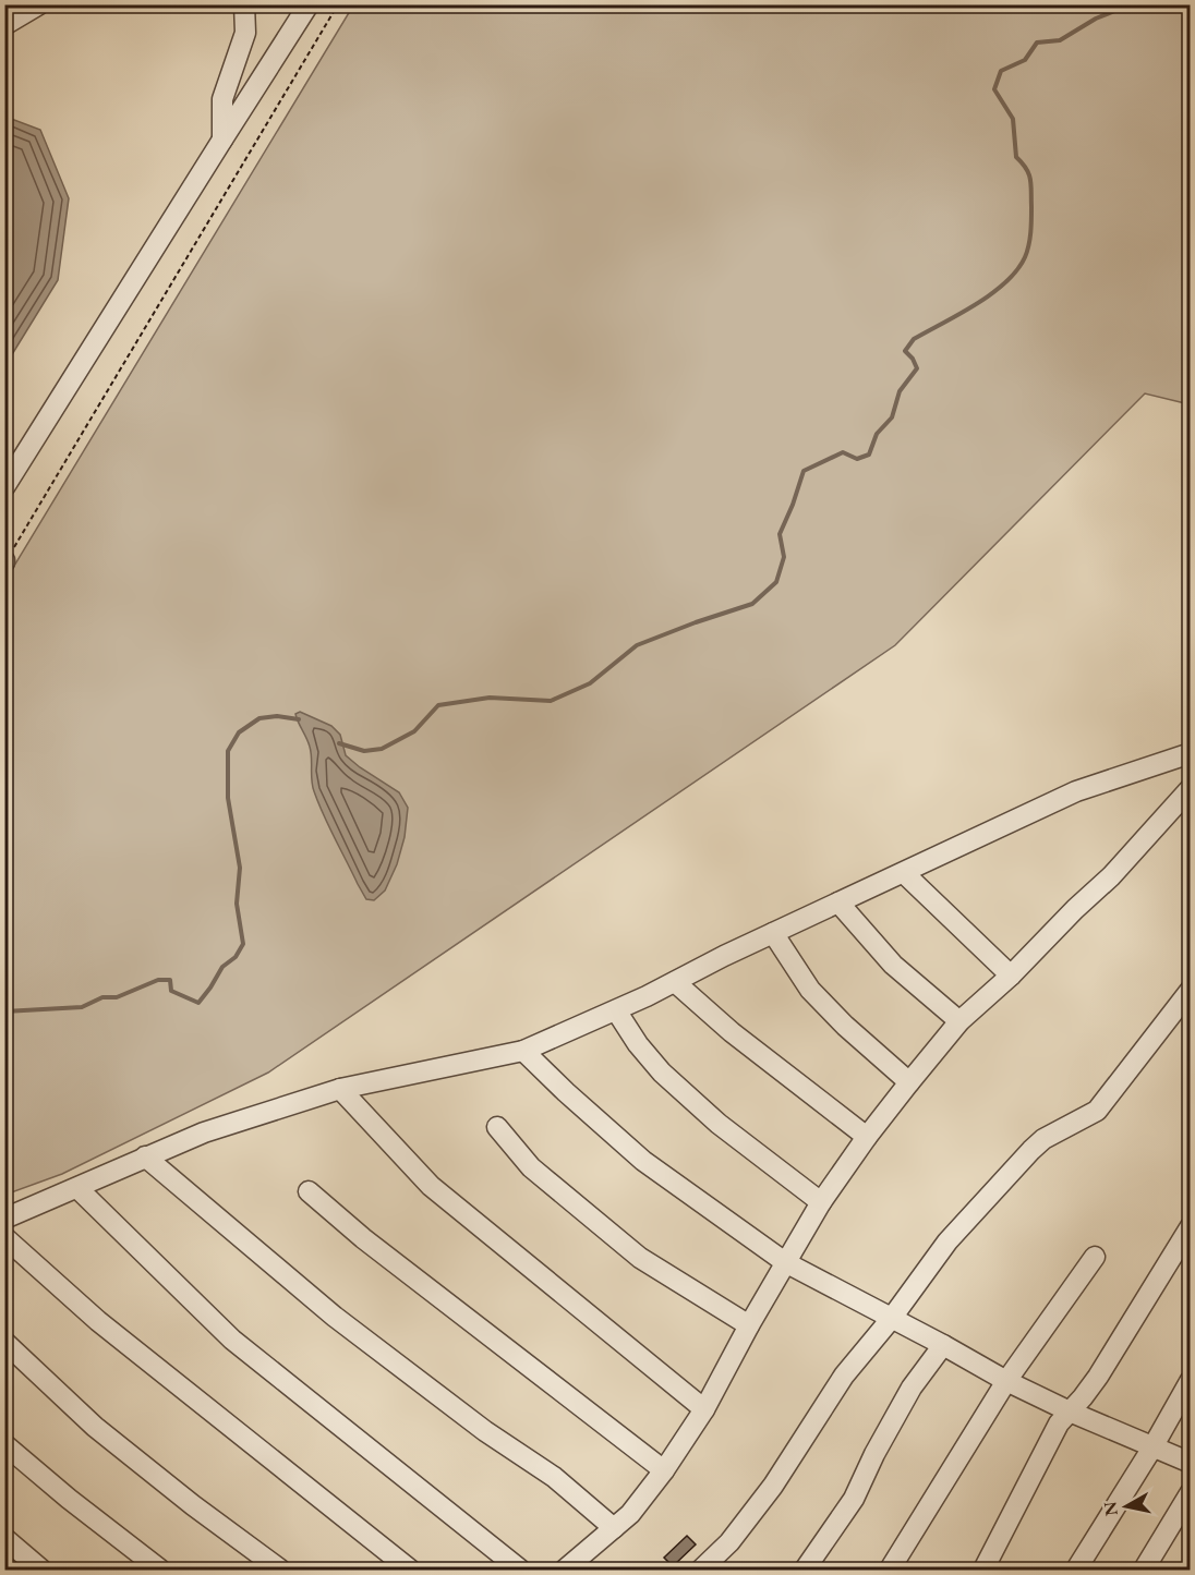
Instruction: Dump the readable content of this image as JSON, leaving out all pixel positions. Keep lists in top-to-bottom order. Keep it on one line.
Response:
{"north":"left"}
